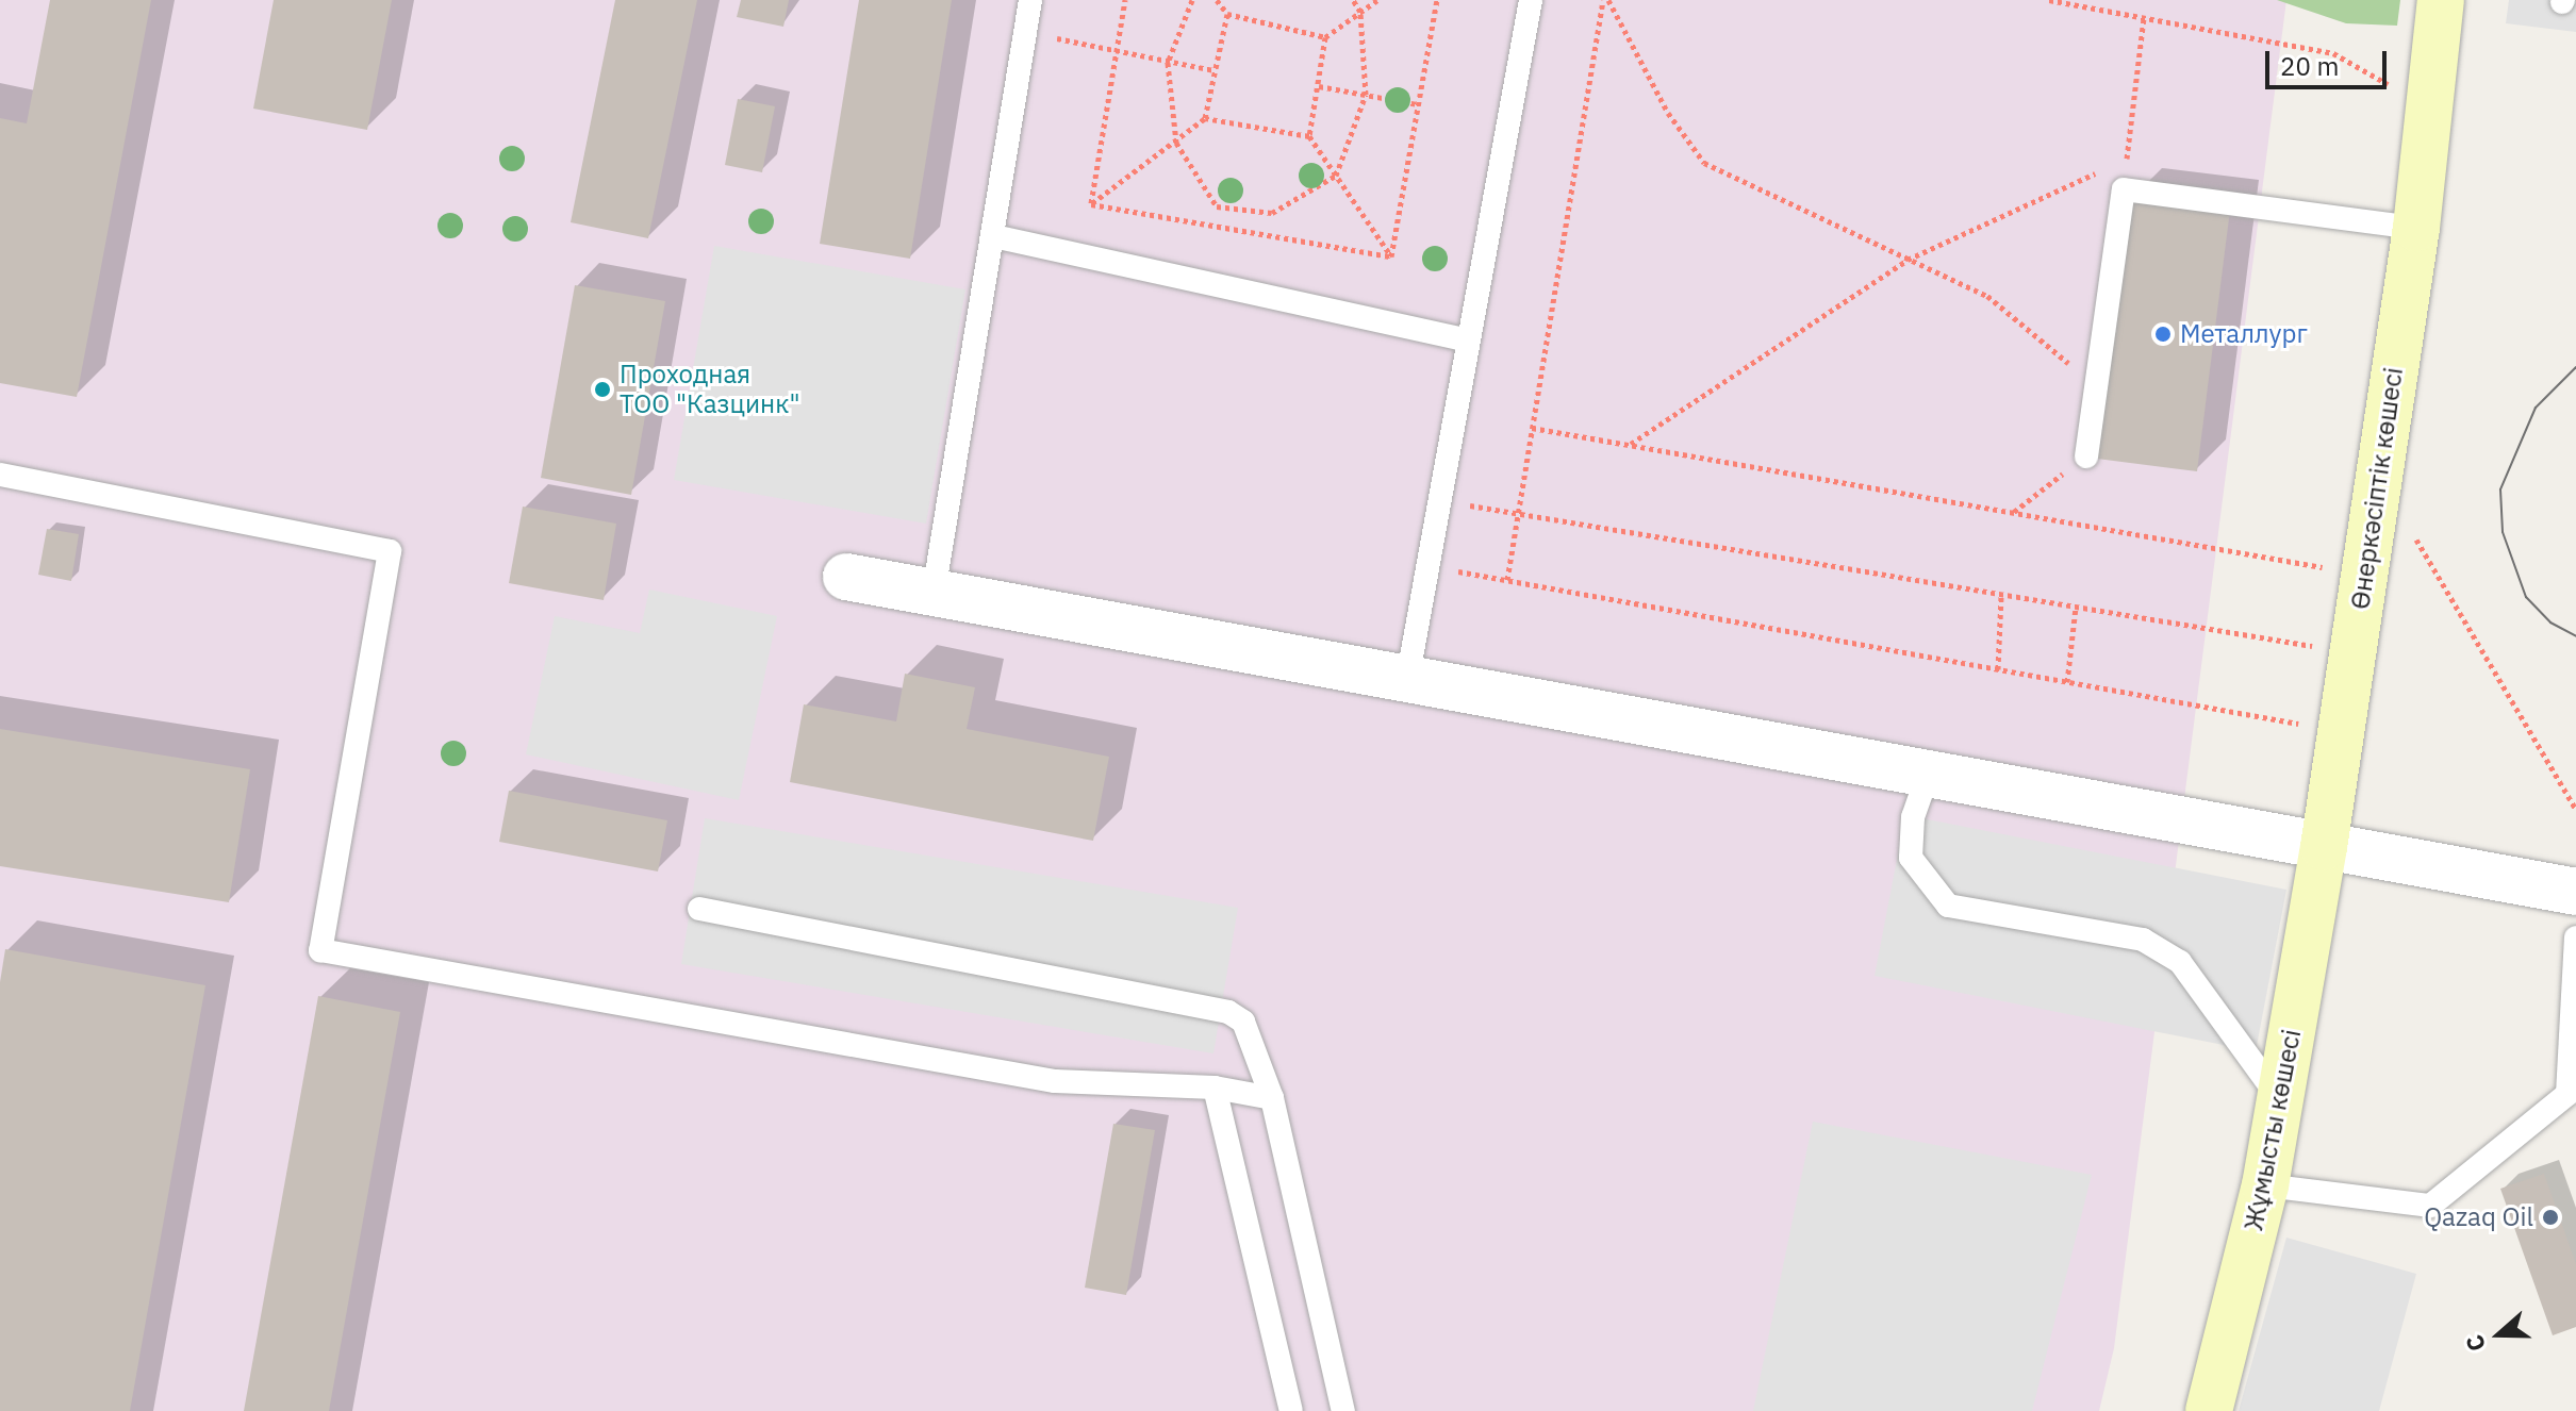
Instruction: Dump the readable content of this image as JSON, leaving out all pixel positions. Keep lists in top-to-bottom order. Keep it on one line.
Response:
{"streets":{"main road":["Өнеркәсіптік көшесі","Жұмысты көшесі"]},"crossings":[["Өнеркәсіптік көшесі","Жұмысты көшесі"]],"places":["Металлург","Проходная ТОО \"Казцинк\"","Qazaq Oil"],"scale_bar":"20 m","north":"left"}
